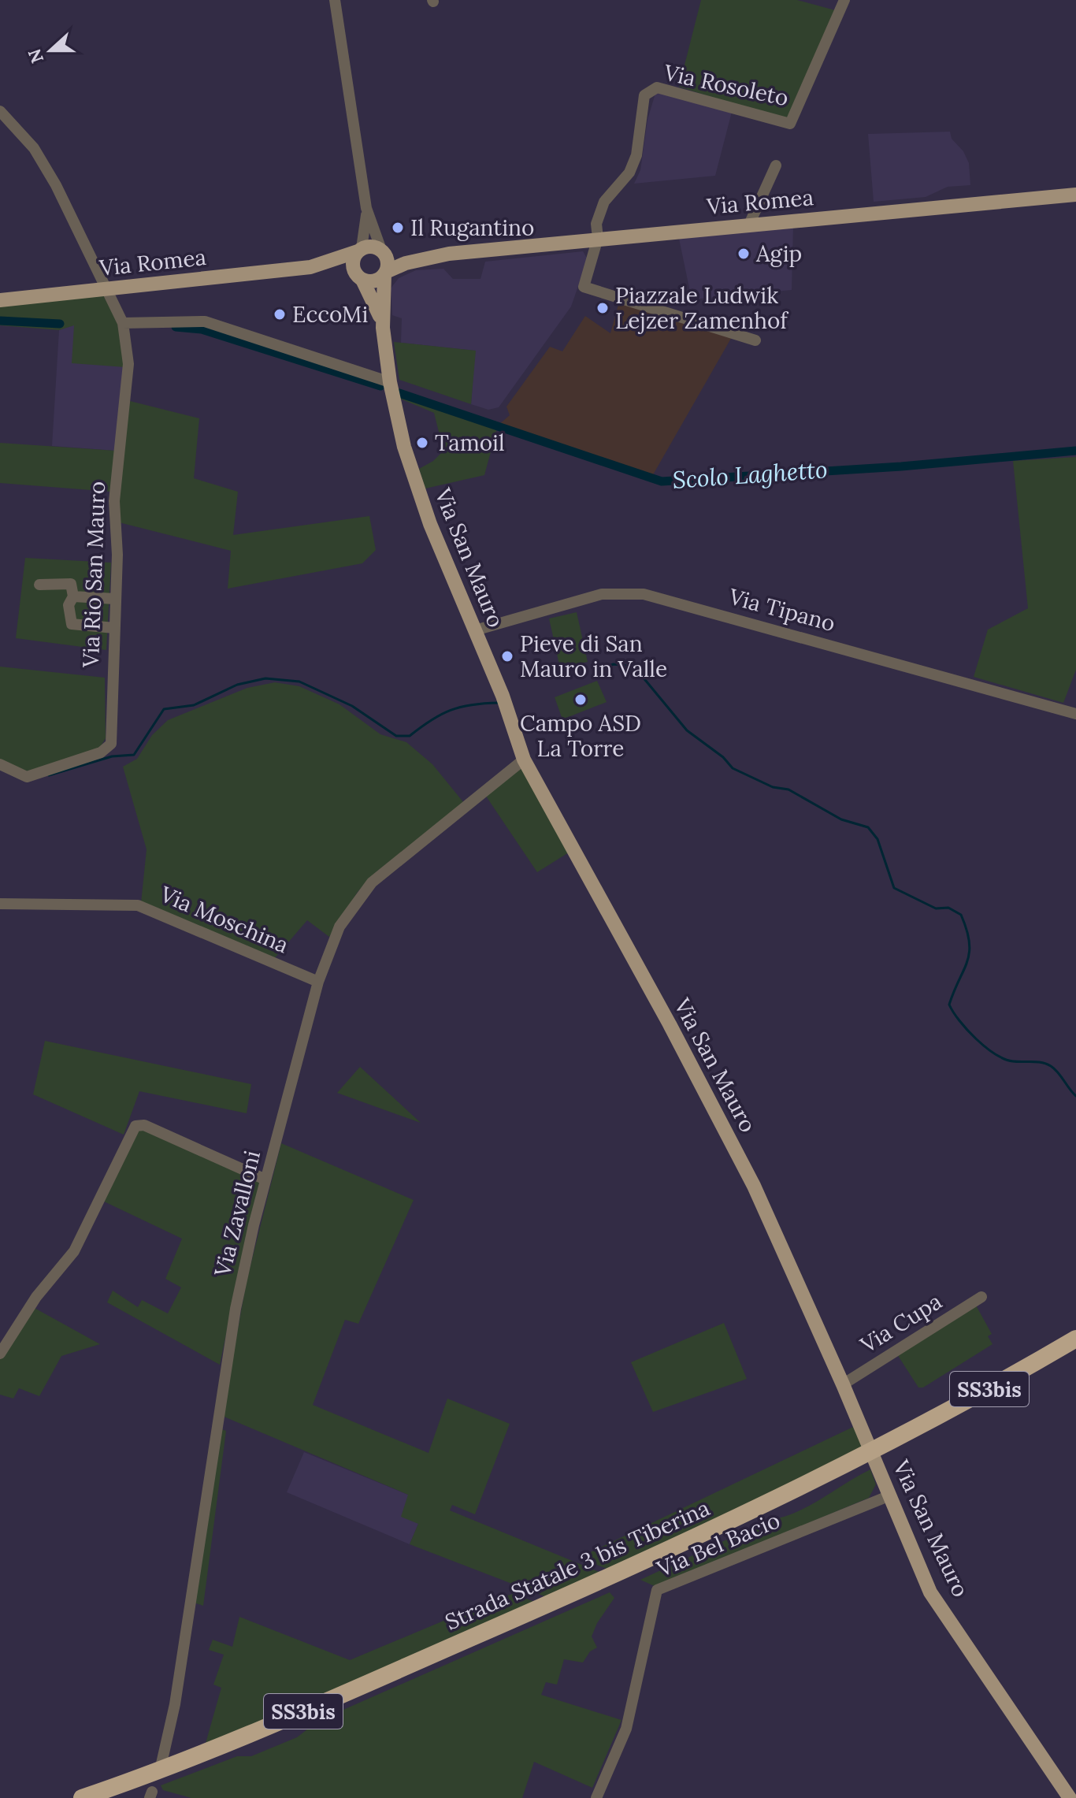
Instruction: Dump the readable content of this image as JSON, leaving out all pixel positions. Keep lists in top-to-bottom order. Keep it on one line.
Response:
{"streets":{"highway":["SS3bis","Strada Statale 3 bis Tiberina"],"main road":["Via Romea","Via San Mauro"],"street":["Via Rosoleto","Via Rio San Mauro","Via Tipano","Via Moschina","Via Zavalloni","Via Cupa","Via Bel Bacio"]},"crossings":[["Via Rosoleto","Via Romea"],["Via Romea","Via San Mauro"],["Via Romea","Via Rio San Mauro"],["Via San Mauro","Via Tipano"],["Via San Mauro","Via Zavalloni"],["Via San Mauro","Via Cupa"],["Via San Mauro","Via Bel Bacio"],["Via Moschina","Via Zavalloni"]],"water":["Scolo Laghetto"],"places":["Il Rugantino","Agip","Piazzale Ludwik Lejzer Zamenhof","EccoMi","Tamoil","Pieve di San Mauro in Valle","Campo ASD La Torre"],"north":"left"}
